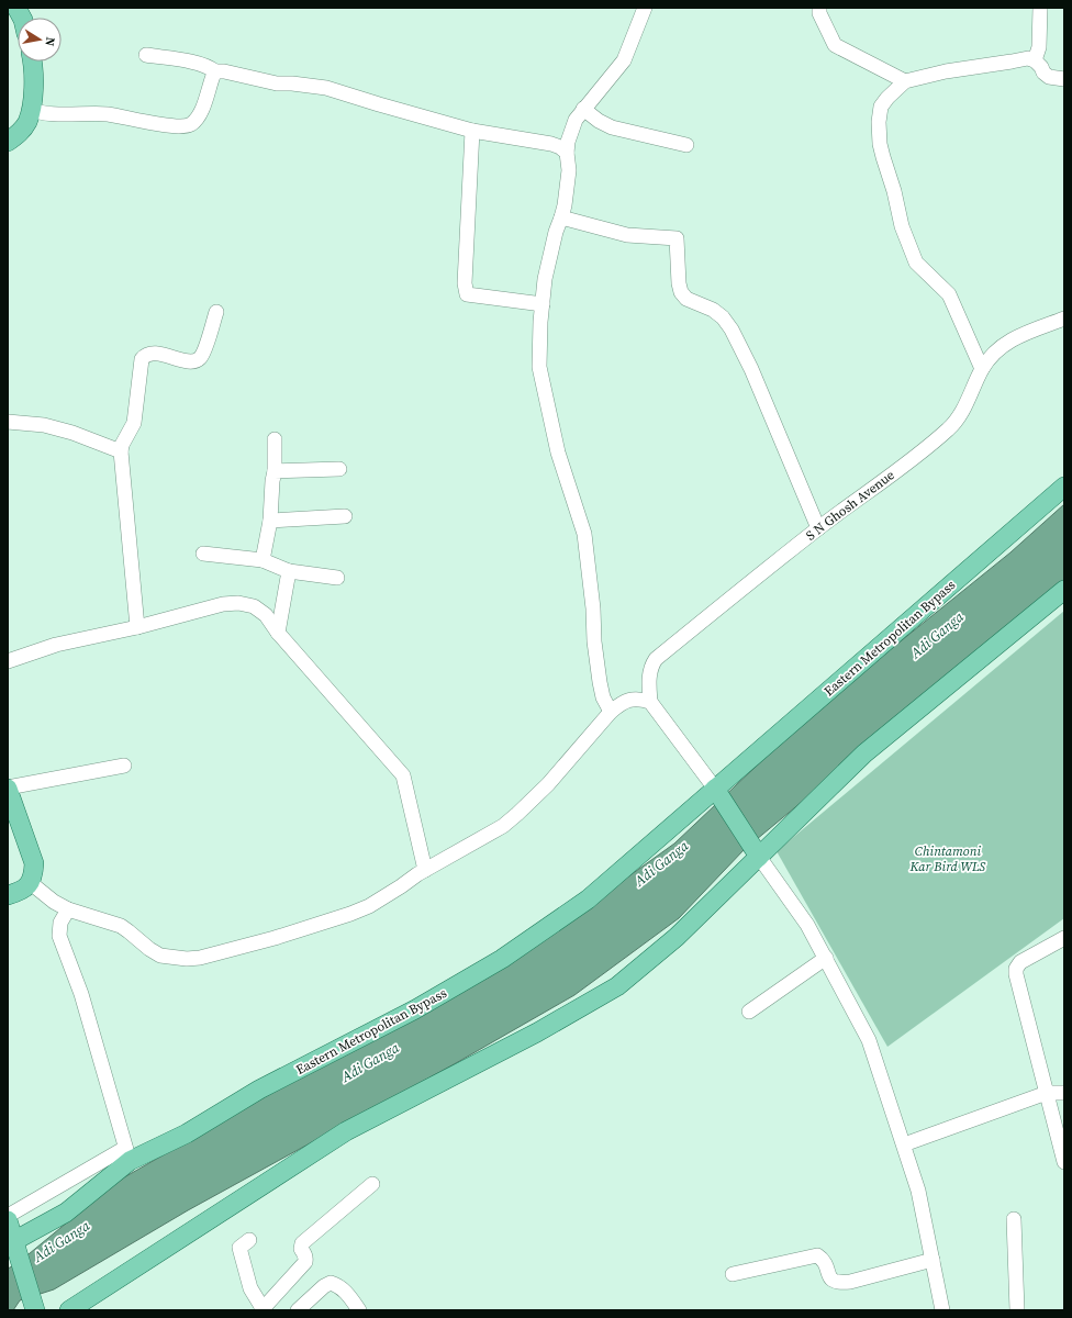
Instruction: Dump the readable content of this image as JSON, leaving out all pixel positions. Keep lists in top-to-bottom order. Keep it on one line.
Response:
{"streets":{"main road":["Eastern Metropolitan Bypass"],"street":["S N Ghosh Avenue"]},"water":["Adi Ganga"],"parks":["Chintamoni Kar Bird WLS"],"north":"right"}
